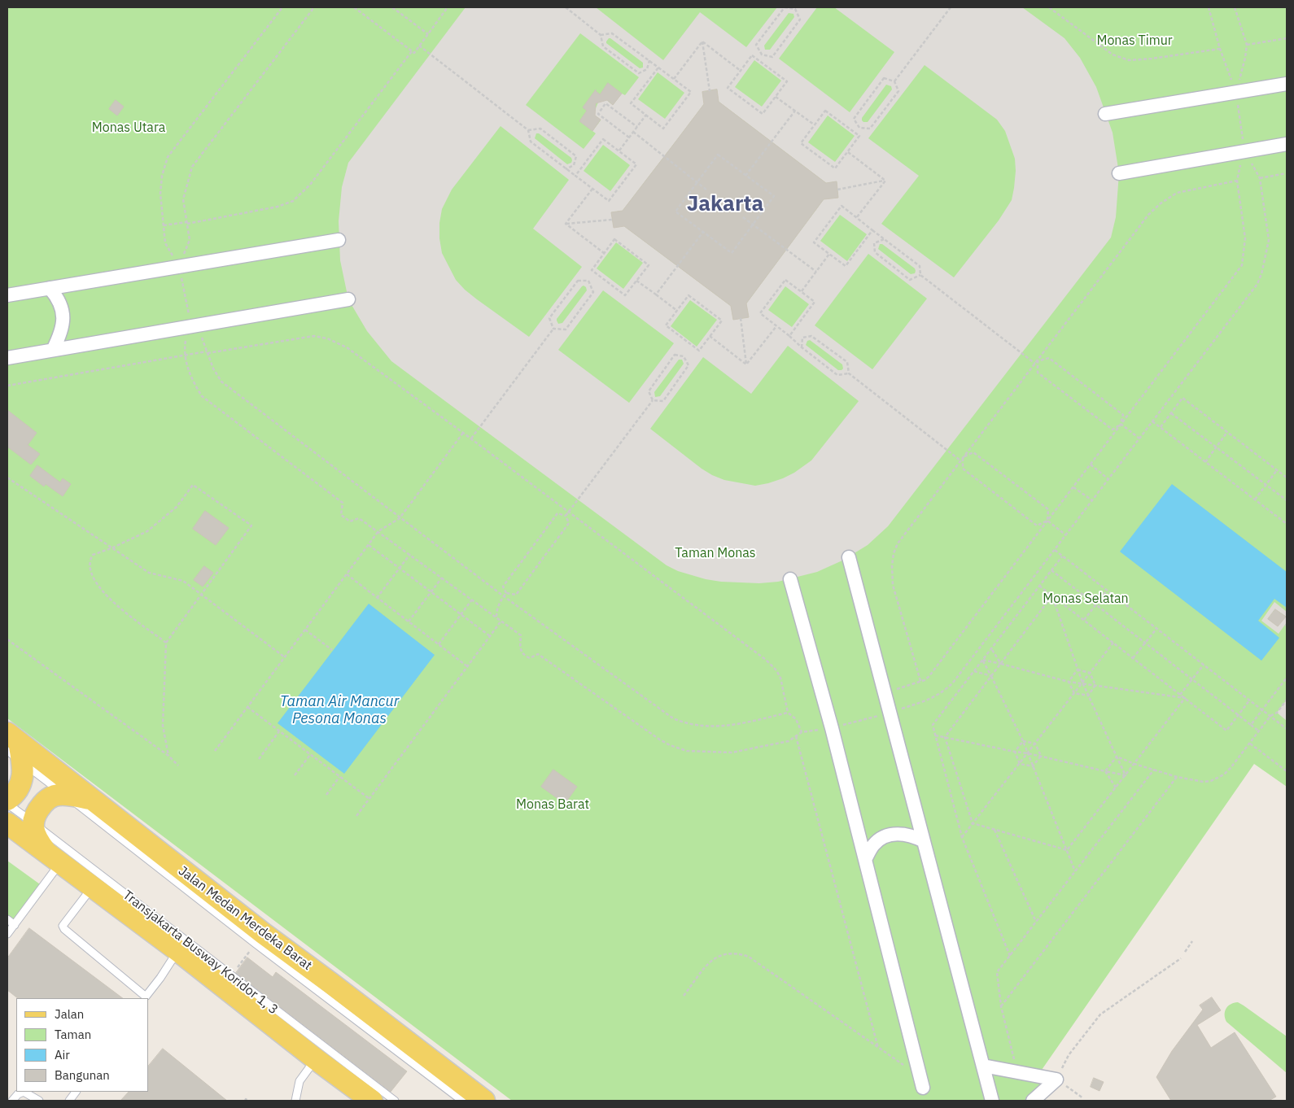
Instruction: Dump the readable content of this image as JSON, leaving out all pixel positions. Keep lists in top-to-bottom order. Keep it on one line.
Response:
{"streets":{"main road":["Jalan Medan Merdeka Barat"],"lane":["Transjakarta Busway Koridor 1, 3"]},"districts":["Jakarta"],"water":["Taman Air Mancur Pesona Monas"],"parks":["Monas Timur","Monas Utara","Taman Monas","Monas Selatan","Monas Barat"],"legend":["Jalan","Taman","Air","Bangunan"]}
